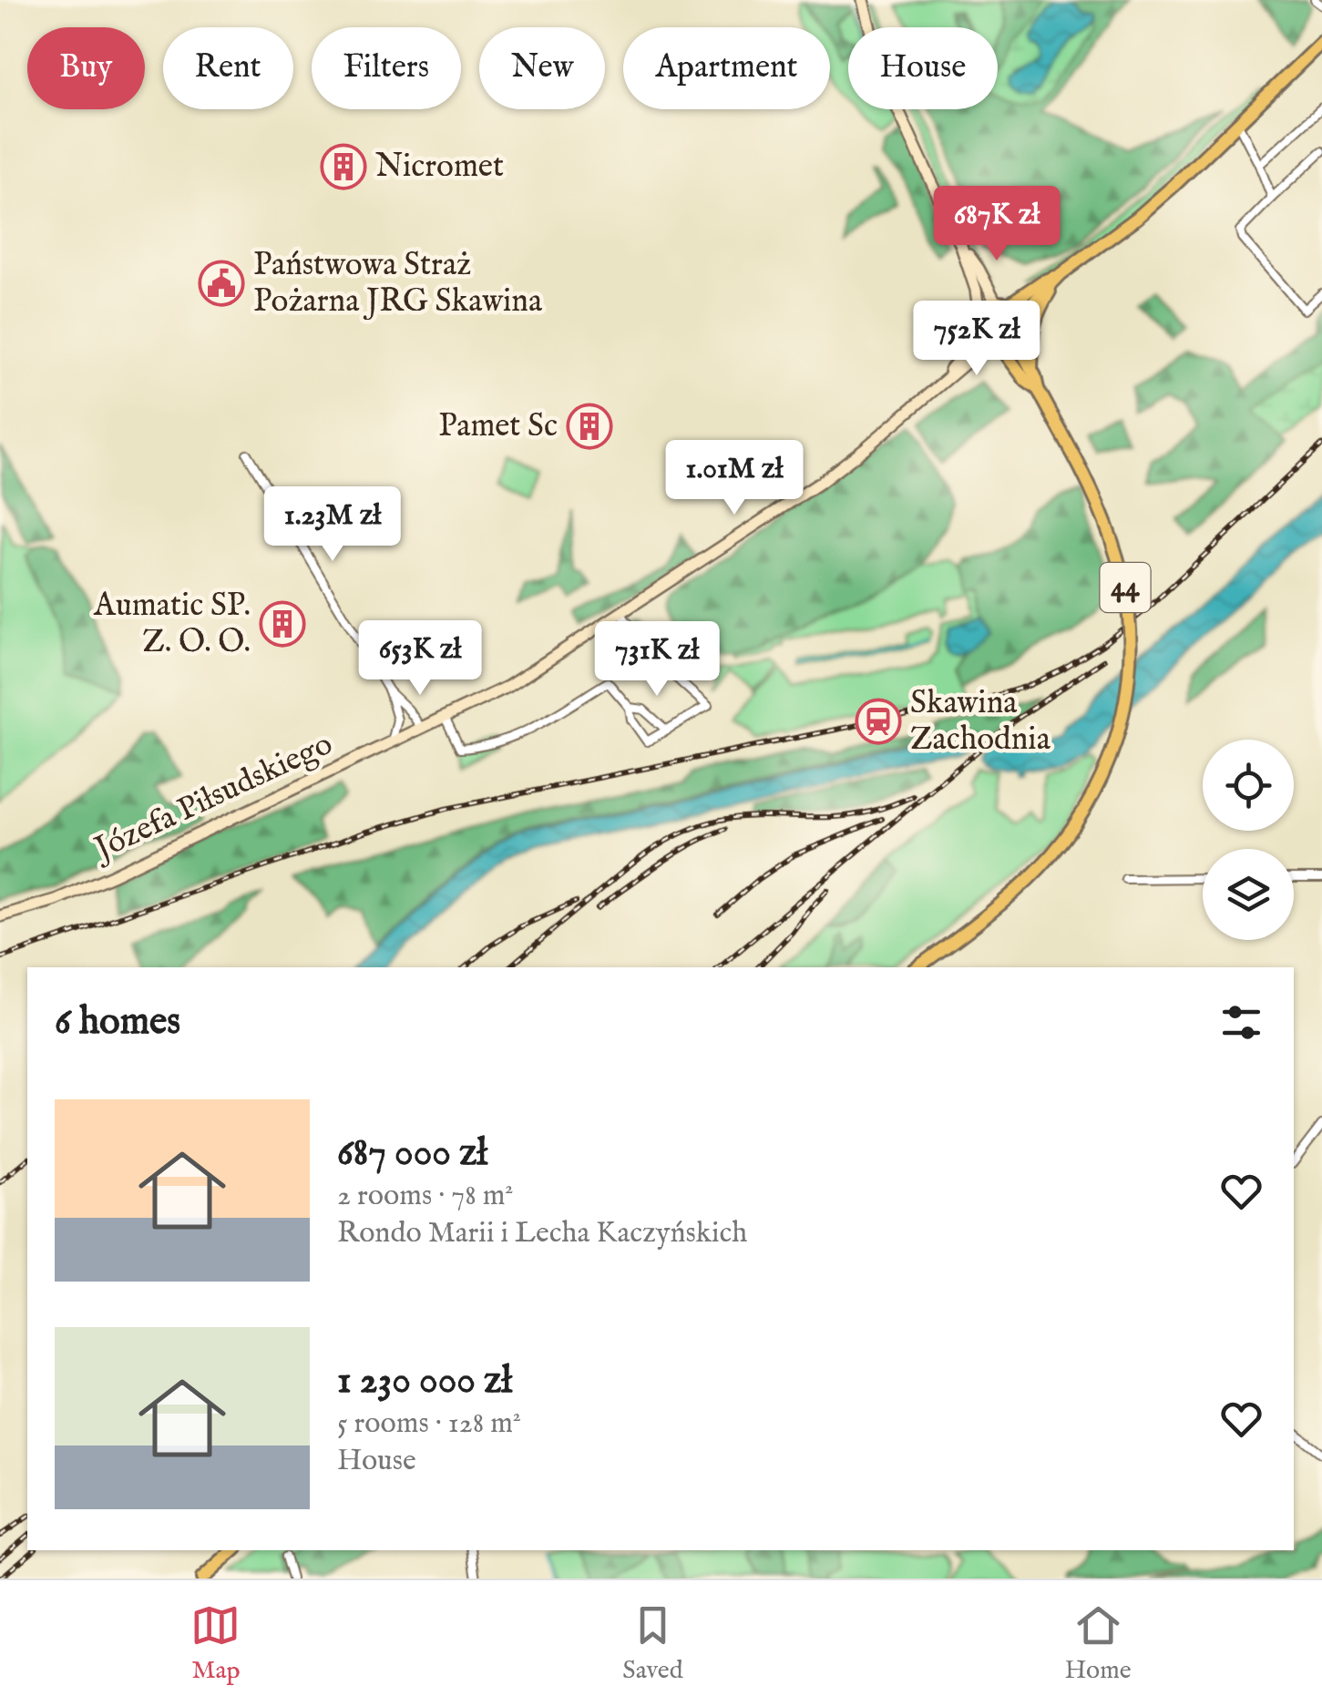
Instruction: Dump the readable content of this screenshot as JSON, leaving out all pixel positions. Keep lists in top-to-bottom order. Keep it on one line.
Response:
{"streets":{"main road":["44","Józefa Piłsudskiego"]},"crossings":[["44","Józefa Piłsudskiego"]],"places":{"building":["Nicromet","Pamet Sc","Aumatic SP. Z. O. O."],"public building":["Państwowa Straż Pożarna JRG Skawina"],"station":["Skawina Zachodnia"]},"page":{"chip":["Buy","Rent","Filters","New","Apartment","House"],"price":["687K zł","752K zł","1.01M zł","1.23M zł","653K zł","731K zł"],"heading":"6 homes","list":[{"name":"687 000 zł","note":"2 rooms · 78 m² · Rondo Marii i Lecha Kaczyńskich"},{"name":"1 230 000 zł","note":"5 rooms · 128 m² · House"}],"tabs":["Map","Saved","Home"]}}
